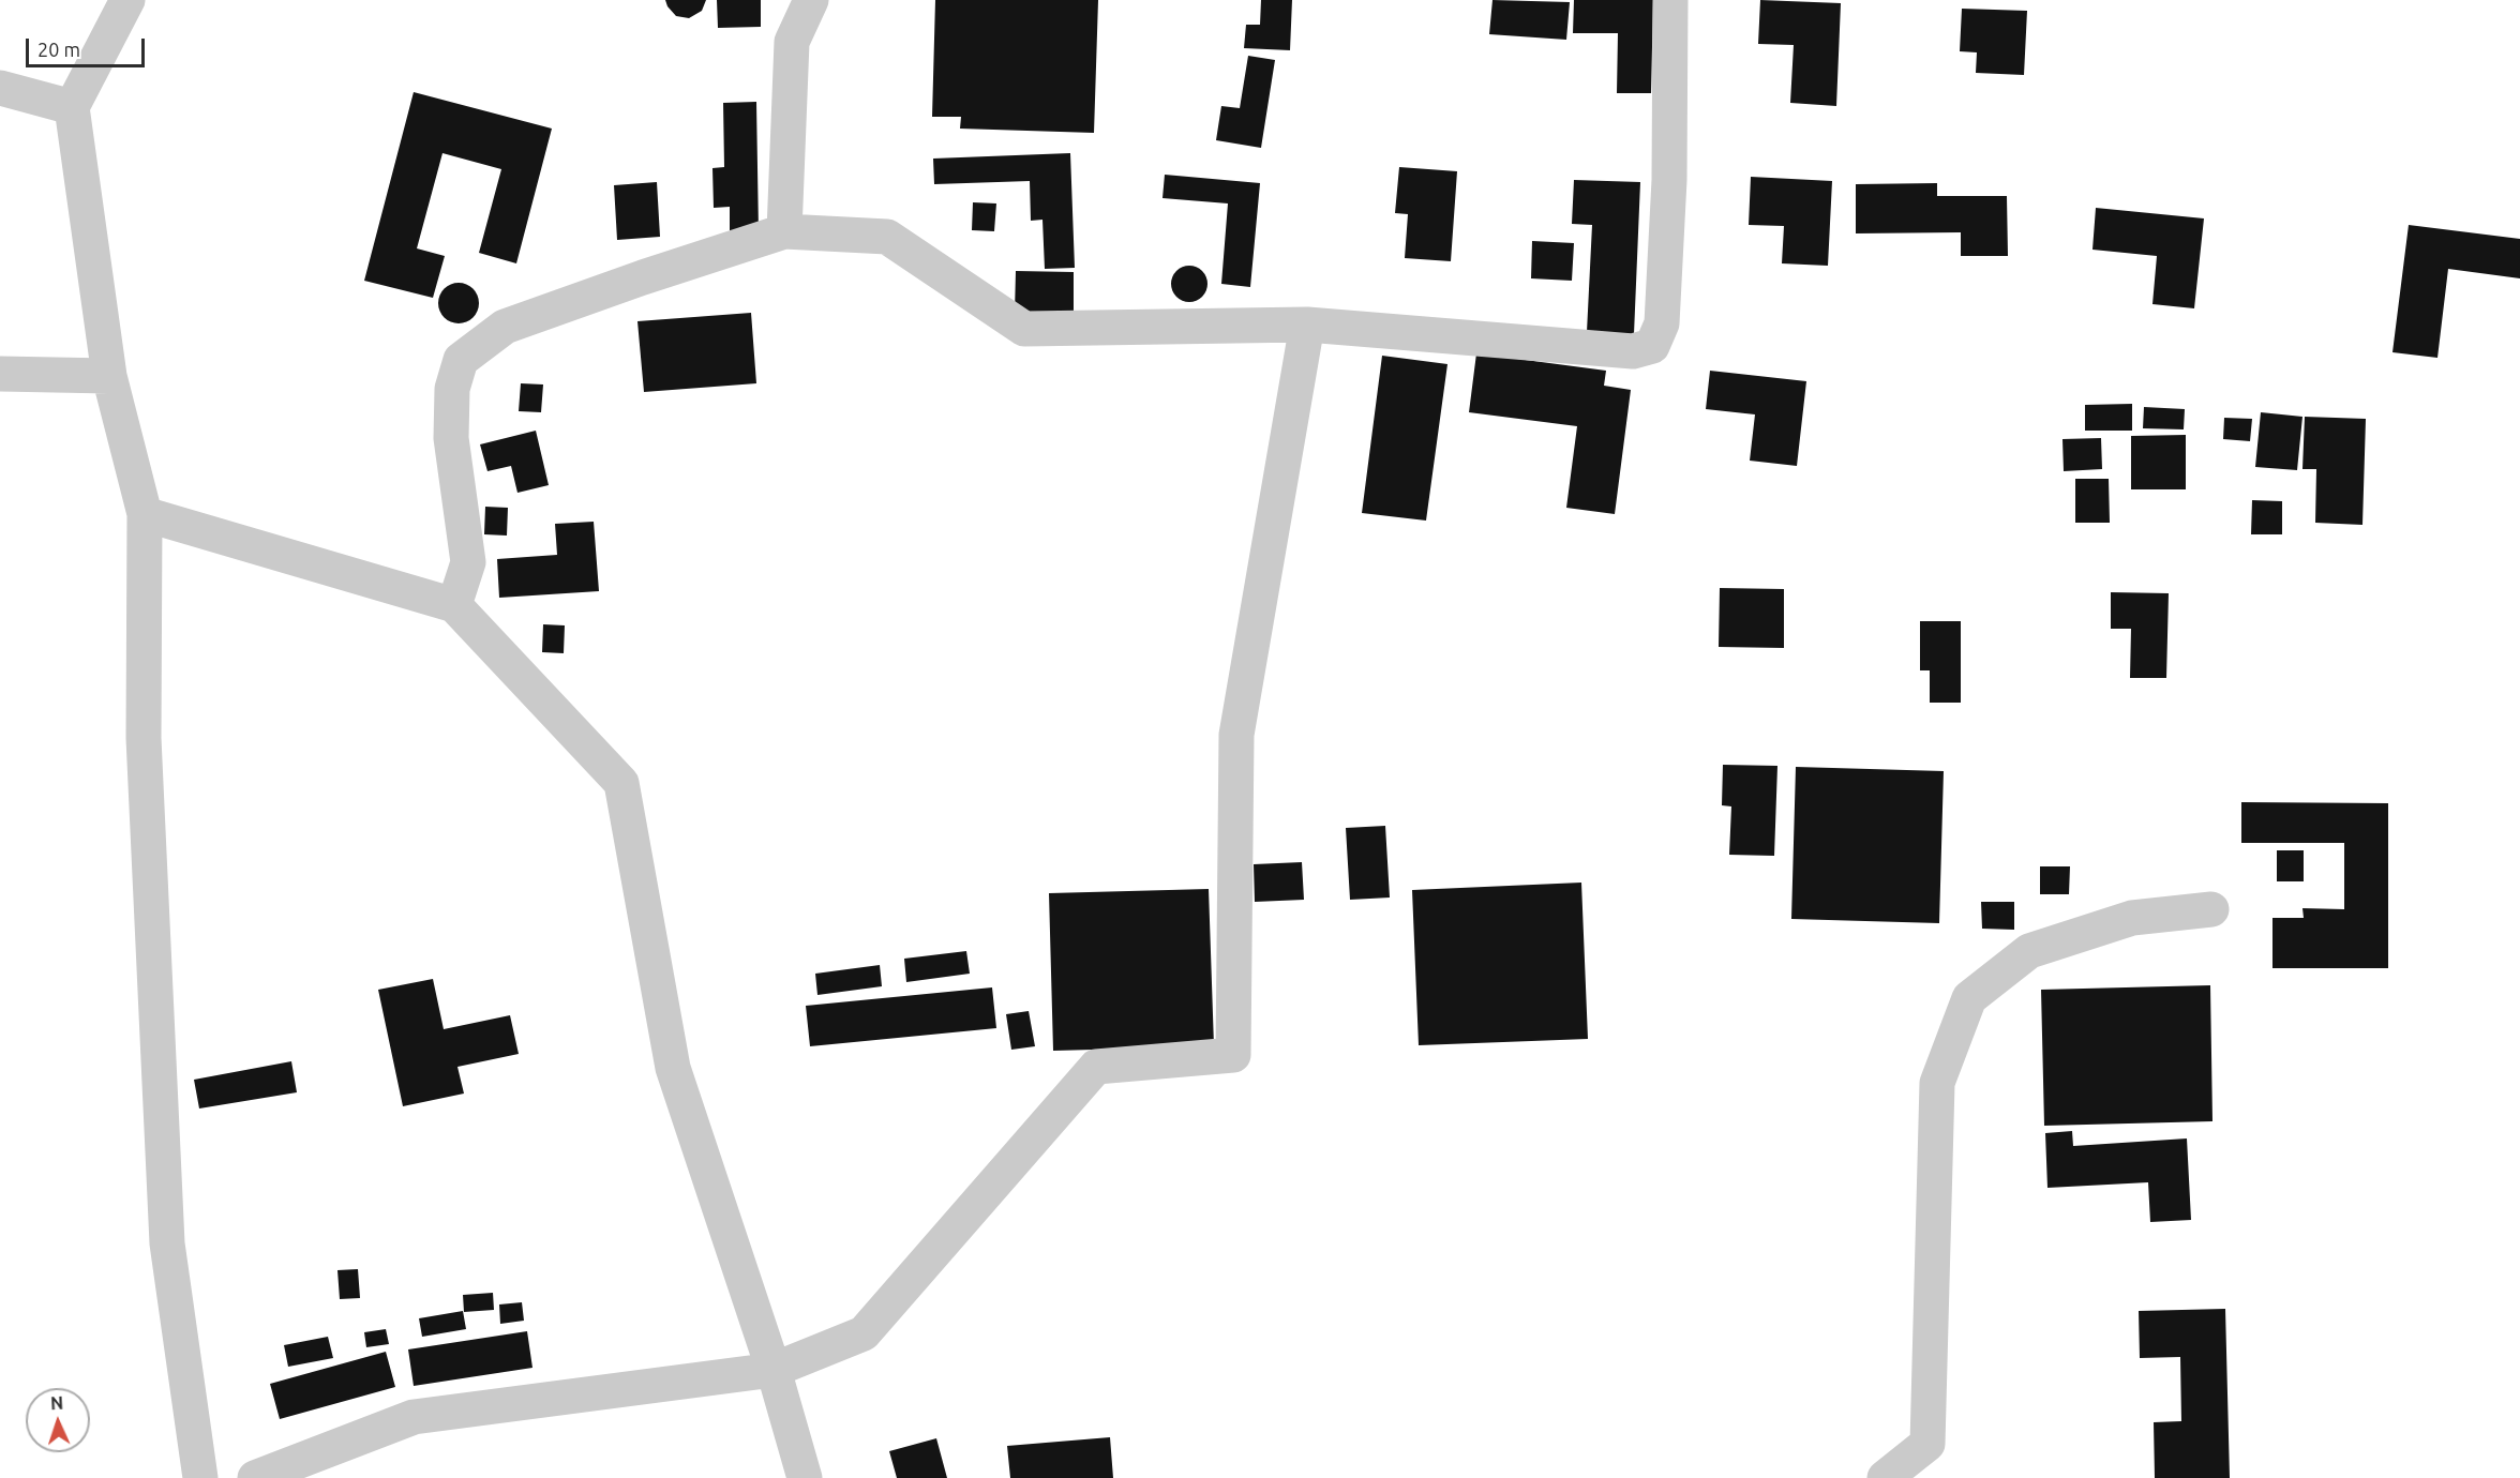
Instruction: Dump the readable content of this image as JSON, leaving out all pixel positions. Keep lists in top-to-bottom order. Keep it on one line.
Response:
{"scale_bar":"20 m","north":"top"}
